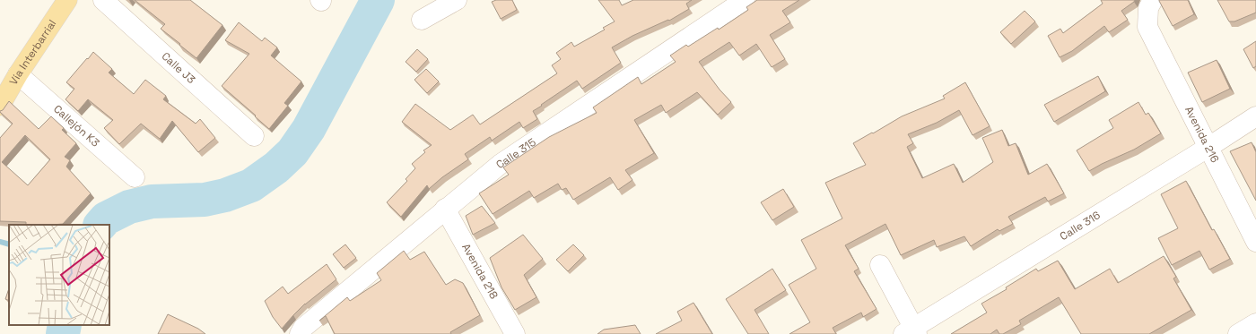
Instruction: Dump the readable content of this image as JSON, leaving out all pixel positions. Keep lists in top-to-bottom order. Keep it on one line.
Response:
{"streets":{"main road":["Vía Interbarrial"],"street":["Calle J3","Callejón K3","Avenida 216","Calle 315","Calle 316","Avenida 218"]},"crossings":[["Vía Interbarrial","Callejón K3"],["Avenida 216","Calle 316"],["Calle 315","Avenida 218"]]}
